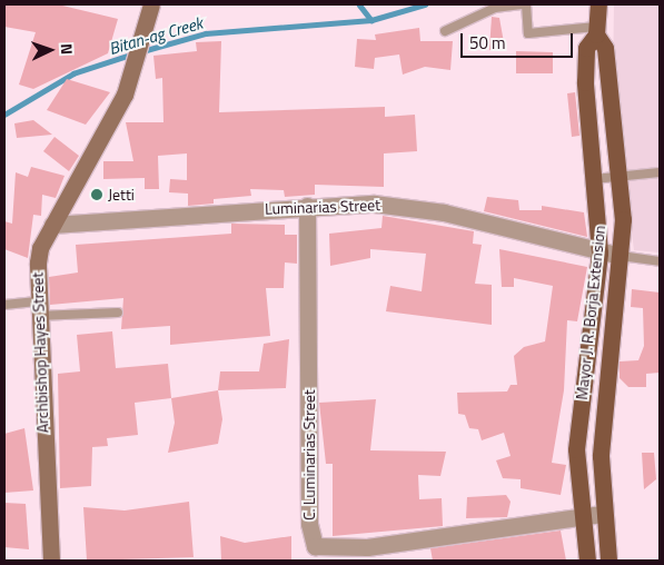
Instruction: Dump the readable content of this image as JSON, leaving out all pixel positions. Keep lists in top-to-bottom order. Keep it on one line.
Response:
{"streets":{"main road":["Mayor J. R. Borja Extension"],"street":["Luminarias Street","Archbishop Hayes Street","C. Luminarias Street"]},"crossings":[["Luminarias Street","Mayor J. R. Borja Extension"],["Luminarias Street","Archbishop Hayes Street"],["Luminarias Street","C. Luminarias Street"],["Mayor J. R. Borja Extension","C. Luminarias Street"]],"water":["Bitan-ag Creek"],"places":["Jetti"],"scale_bar":"50 m","north":"right"}
